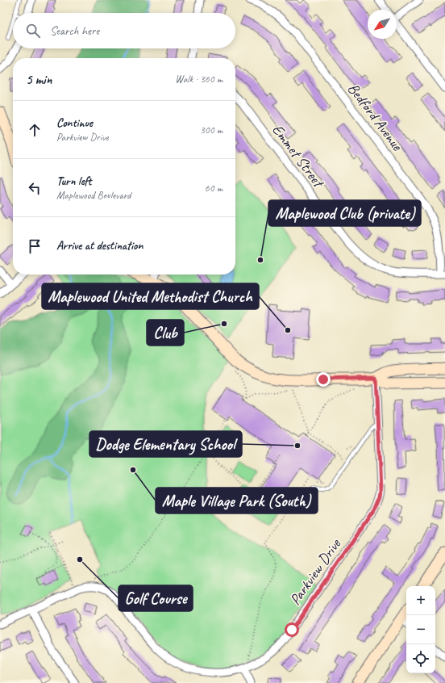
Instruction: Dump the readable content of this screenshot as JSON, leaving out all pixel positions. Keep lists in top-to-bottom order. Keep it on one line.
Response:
{"streets":{"street":["Bedford Avenue","Emmet Street","Parkview Drive"]},"crossings":[["Bedford Avenue","Emmet Street"]],"places":["Maplewood Club (private)","Club","Maplewood United Methodist Church","Dodge Elementary School","Maple Village Park (South)","Golf Course"],"north":"bottom left","page":{"search":"Search here","heading":["5 min","Walk · 360 m"],"list":[["Continue","Parkview Drive","300 m"],["Turn left","Maplewood Boulevard","60 m"],"Arrive at destination"],"map_buttons":["+","−"]}}
